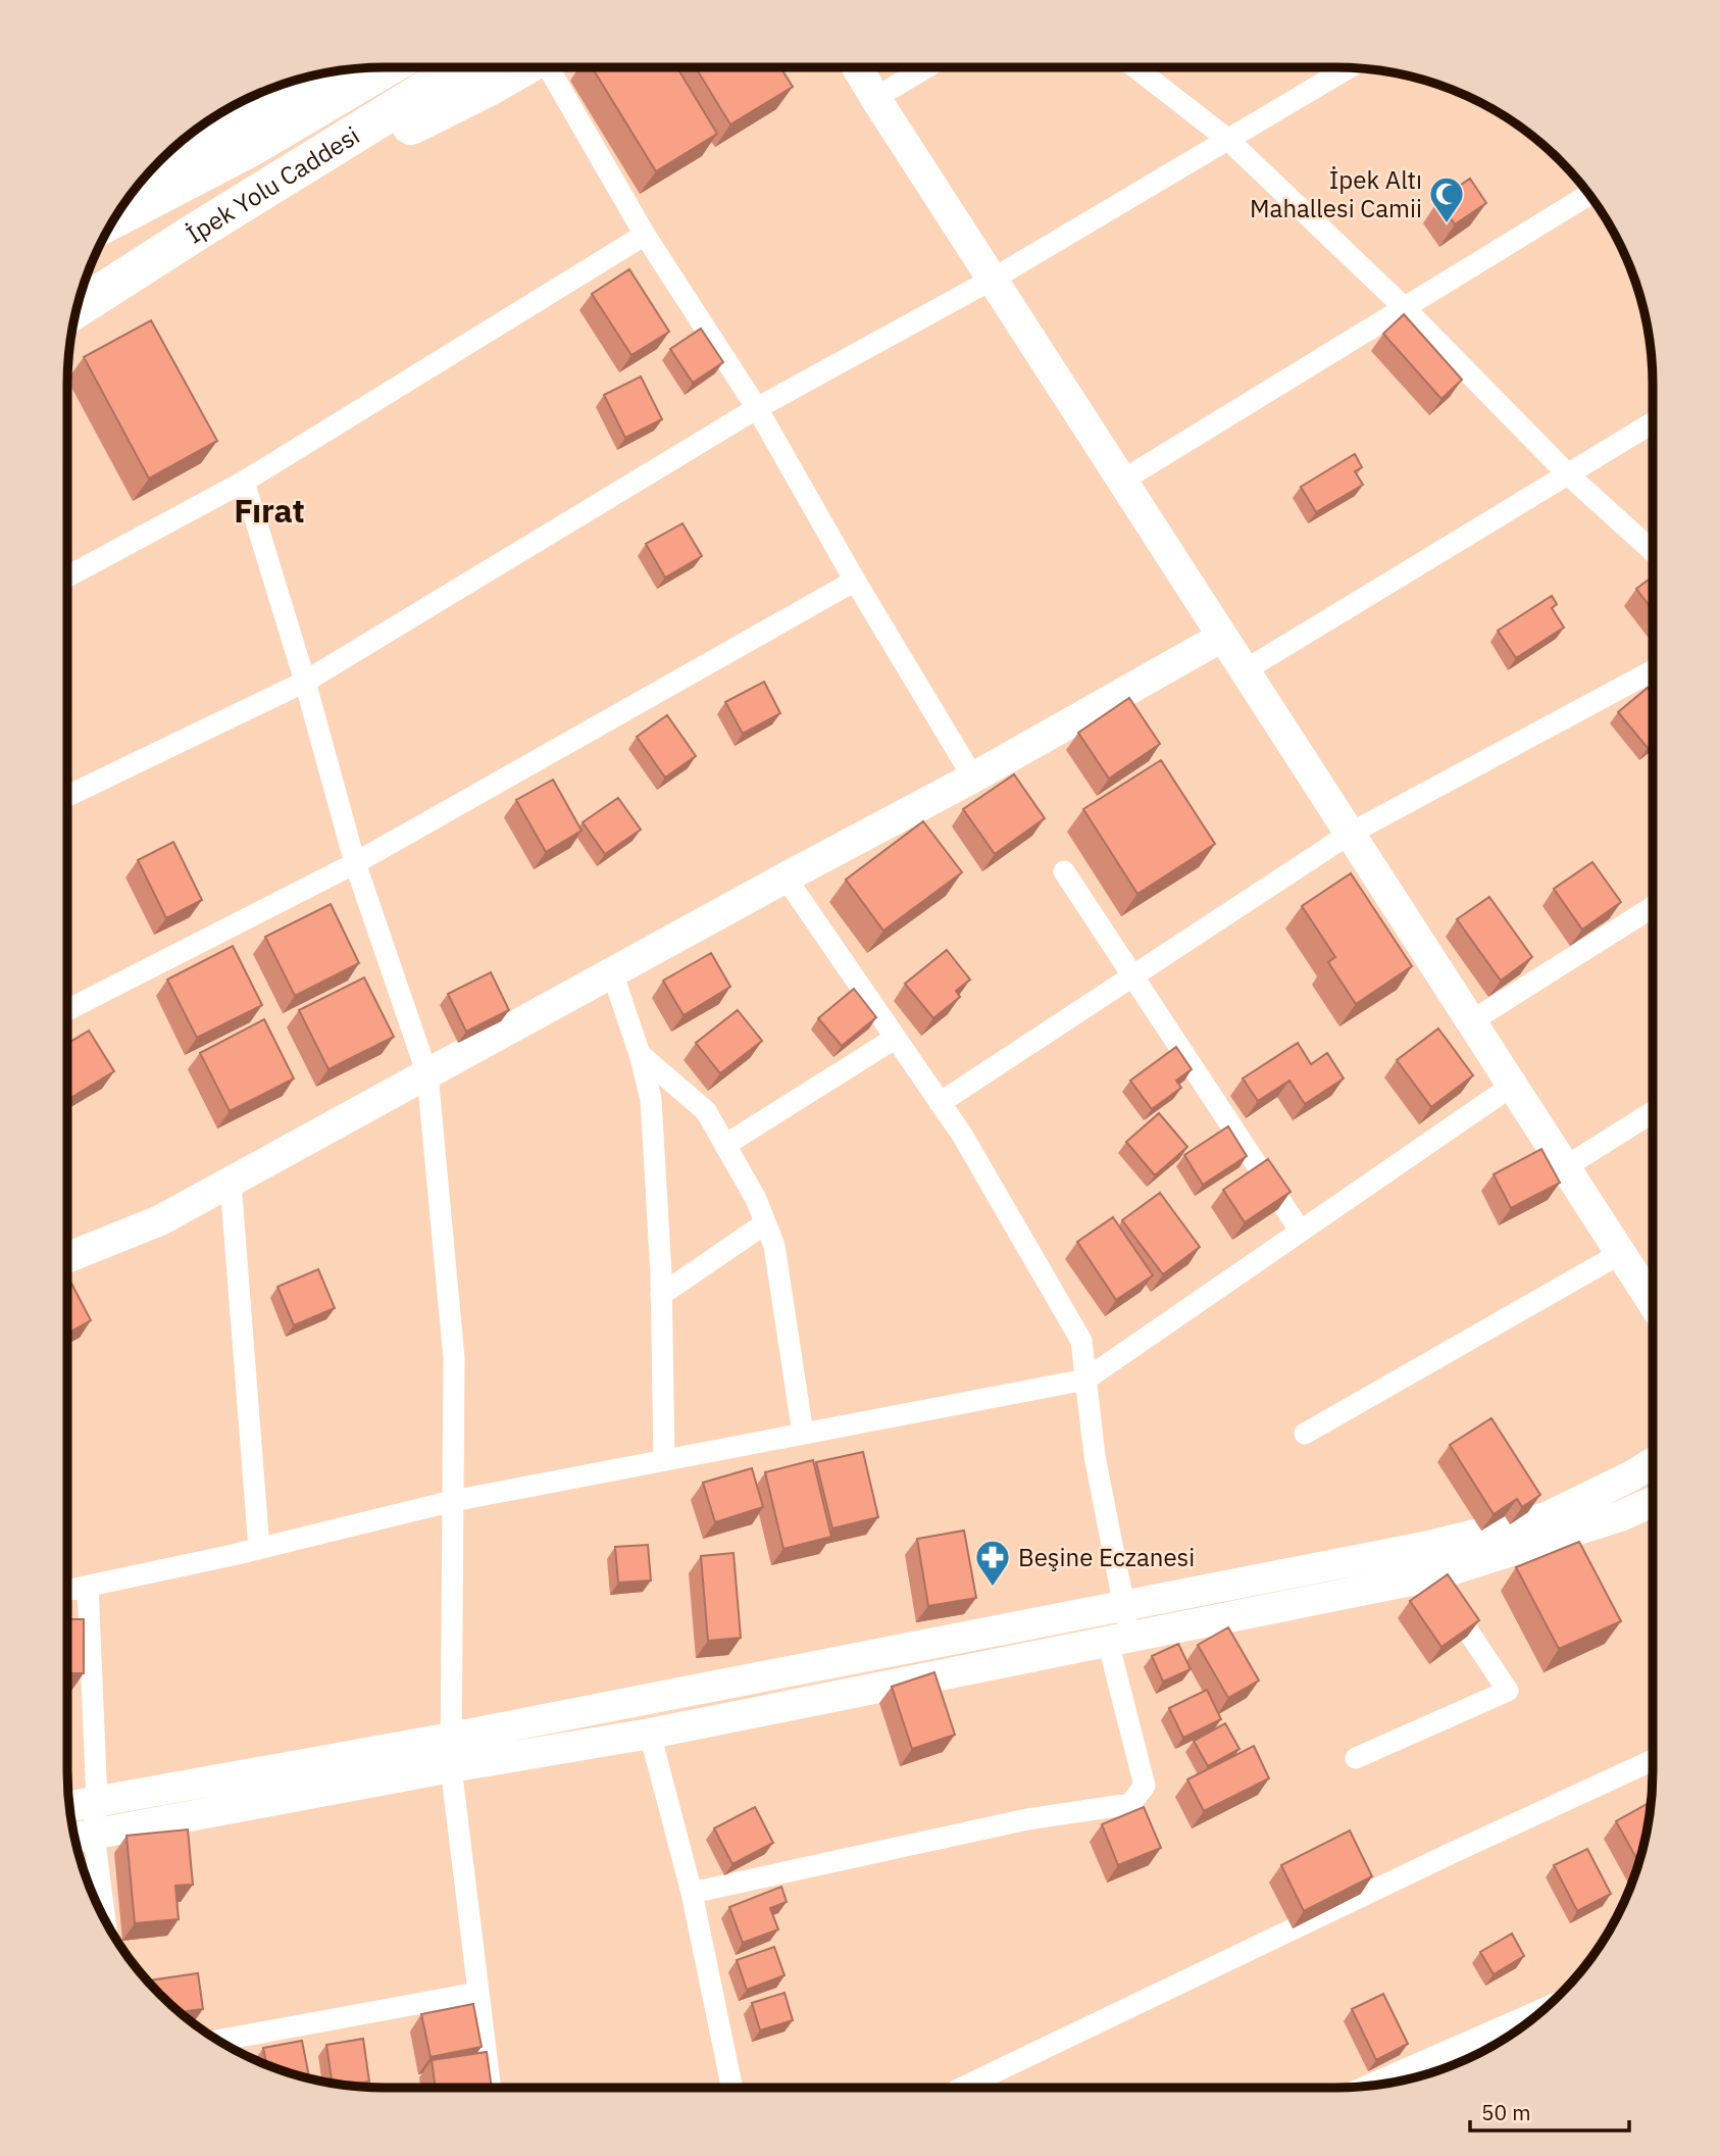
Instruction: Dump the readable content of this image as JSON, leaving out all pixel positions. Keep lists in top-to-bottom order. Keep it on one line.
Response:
{"streets":{"highway":["İpek Yolu Caddesi"]},"districts":["Fırat"],"places":{"mosque":["İpek Altı Mahallesi Camii"],"pharmacy":["Beşine Eczanesi"]},"scale_bar":"50 m"}
